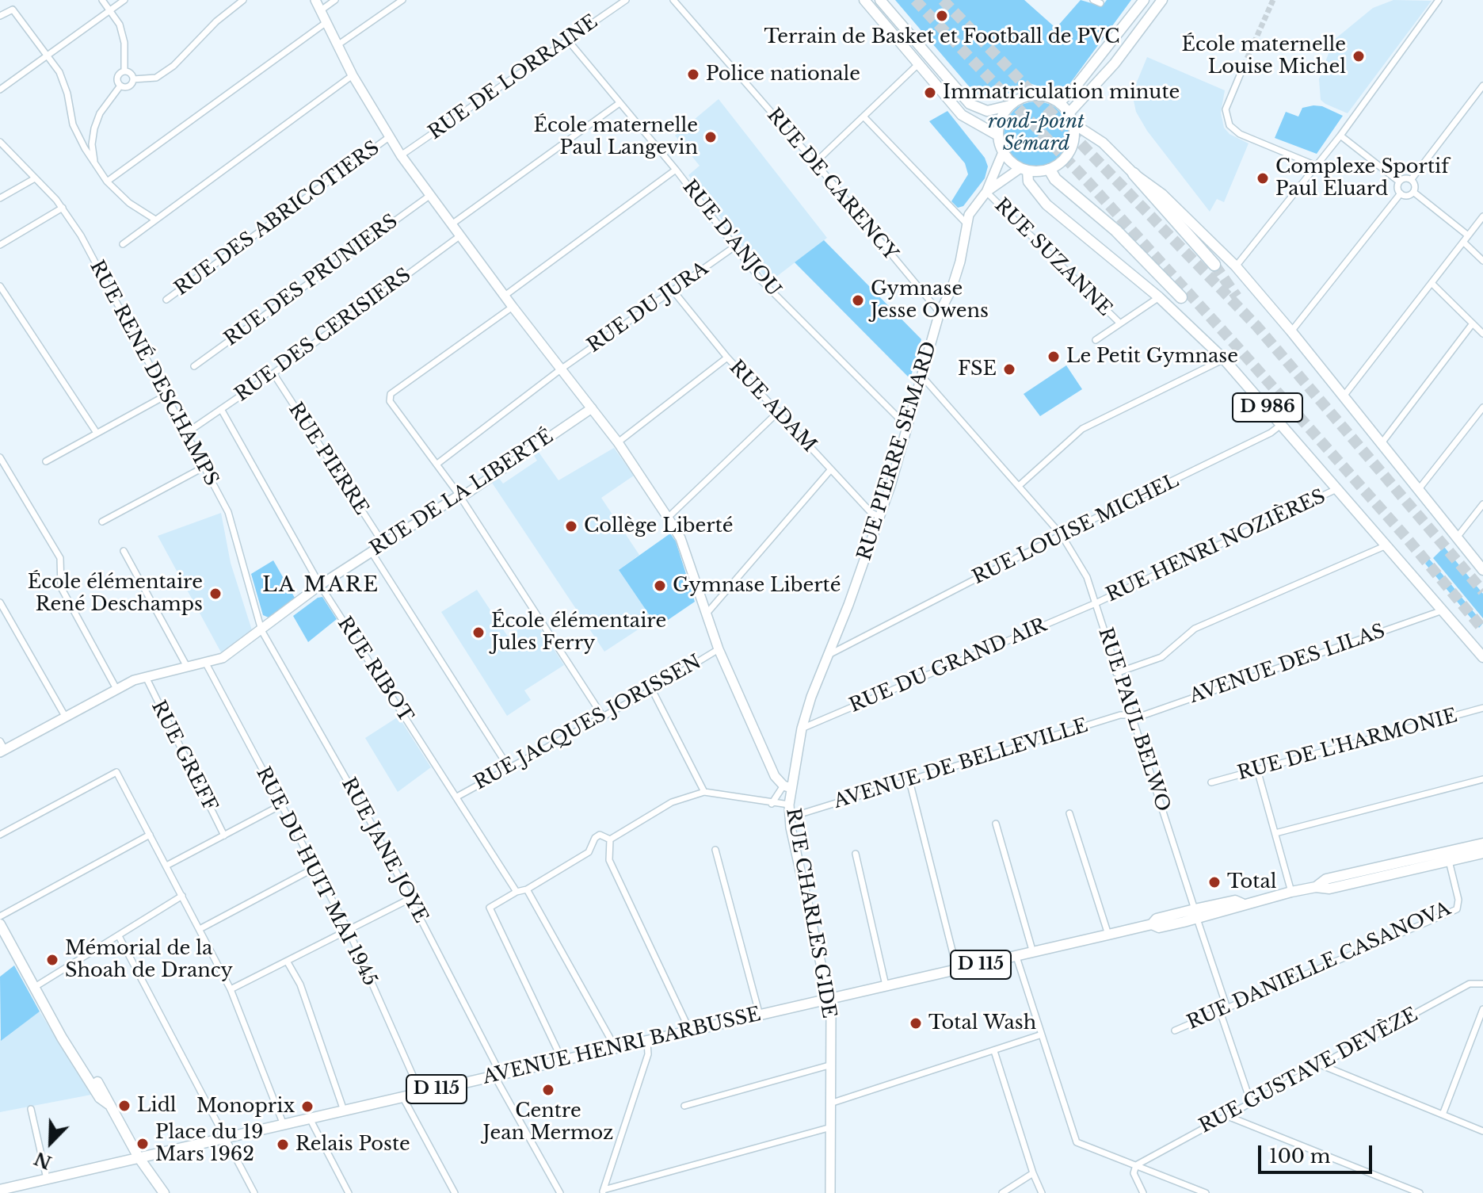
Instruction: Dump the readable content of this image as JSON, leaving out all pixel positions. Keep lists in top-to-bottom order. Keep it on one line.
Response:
{"streets":{"main road":["D 986","D 115","AVENUE HENRI BARBUSSE"],"street":["RUE DE LORRAINE","RUE DE CARENCY","RUE DES ABRICOTIERS","RUE D'ANJOU","RUE SUZANNE","RUE DES PRUNIERS","RUE DU JURA","RUE DES CERISIERS","RUE RENÉ DESCHAMPS","RUE ADAM","RUE PIERRE SEMARD","RUE PIERRE","RUE DE LA LIBERTÉ","RUE LOUISE MICHEL","RUE HENRI NOZIÈRES","AVENUE DES LILAS","RUE DU GRAND AIR","RUE RIBOT","RUE PAUL BELWO","RUE JACQUES JORISSEN","RUE DE L'HARMONIE","RUE GREFF","AVENUE DE BELLEVILLE","RUE JANE JOYE","RUE DU HUIT MAI 1945","RUE CHARLES GIDE","RUE DANIELLE CASANOVA","RUE GUSTAVE DEVÈZE"]},"crossings":[["RUE DE LORRAINE","RUE D'ANJOU"],["RUE DE CARENCY","RUE PIERRE SEMARD"],["RUE D'ANJOU","RUE DU JURA"],["RUE D'ANJOU","RUE PIERRE SEMARD"],["RUE SUZANNE","RUE PIERRE SEMARD"],["RUE DU JURA","RUE ADAM"],["RUE DES CERISIERS","RUE RENÉ DESCHAMPS"],["RUE DES CERISIERS","RUE PIERRE"],["RUE DES CERISIERS","RUE RIBOT"],["RUE RENÉ DESCHAMPS","RUE DE LA LIBERTÉ"],["RUE RENÉ DESCHAMPS","RUE JANE JOYE"],["RUE ADAM","RUE PIERRE SEMARD"],["D 986","RUE PIERRE SEMARD"],["D 986","RUE LOUISE MICHEL"],["D 986","RUE HENRI NOZIÈRES"],["D 986","AVENUE DES LILAS"],["RUE PIERRE SEMARD","RUE PAUL BELWO"],["RUE PIERRE SEMARD","RUE CHARLES GIDE"],["RUE PIERRE","RUE DE LA LIBERTÉ"],["RUE DE LA LIBERTÉ","RUE RIBOT"],["RUE DE LA LIBERTÉ","RUE GREFF"],["RUE DE LA LIBERTÉ","RUE JANE JOYE"],["RUE DE LA LIBERTÉ","RUE DU HUIT MAI 1945"],["RUE LOUISE MICHEL","RUE PAUL BELWO"],["RUE LOUISE MICHEL","RUE CHARLES GIDE"],["RUE HENRI NOZIÈRES","RUE DU GRAND AIR"],["RUE HENRI NOZIÈRES","RUE PAUL BELWO"],["AVENUE DES LILAS","RUE PAUL BELWO"],["AVENUE DES LILAS","AVENUE DE BELLEVILLE"],["RUE DU GRAND AIR","RUE PAUL BELWO"],["RUE DU GRAND AIR","RUE CHARLES GIDE"],["RUE RIBOT","RUE JACQUES JORISSEN"],["RUE PAUL BELWO","AVENUE DE BELLEVILLE"],["RUE PAUL BELWO","D 115"],["RUE PAUL BELWO","RUE DANIELLE CASANOVA"],["RUE PAUL BELWO","AVENUE HENRI BARBUSSE"],["AVENUE DE BELLEVILLE","RUE CHARLES GIDE"],["RUE JANE JOYE","AVENUE HENRI BARBUSSE"],["RUE DU HUIT MAI 1945","AVENUE HENRI BARBUSSE"],["RUE CHARLES GIDE","AVENUE HENRI BARBUSSE"],["D 115","RUE DANIELLE CASANOVA"],["D 115","AVENUE HENRI BARBUSSE"]],"districts":["LA MARE"],"parks":["rond-point Sémard"],"places":["Terrain de Basket et Football de PVC","École maternelle Louise Michel","Police nationale","Immatriculation minute","École maternelle Paul Langevin","Complexe Sportif Paul Eluard","Gymnase Jesse Owens","Le Petit Gymnase","FSE","Collège Liberté","Gymnase Liberté","École élémentaire René Deschamps","École élémentaire Jules Ferry","Total","Mémorial de la Shoah de Drancy","Total Wash","Centre Jean Mermoz","Lidl","Monoprix","Place du 19 Mars 1962","Relais Poste"],"scale_bar":"100 m","north":"bottom left"}
